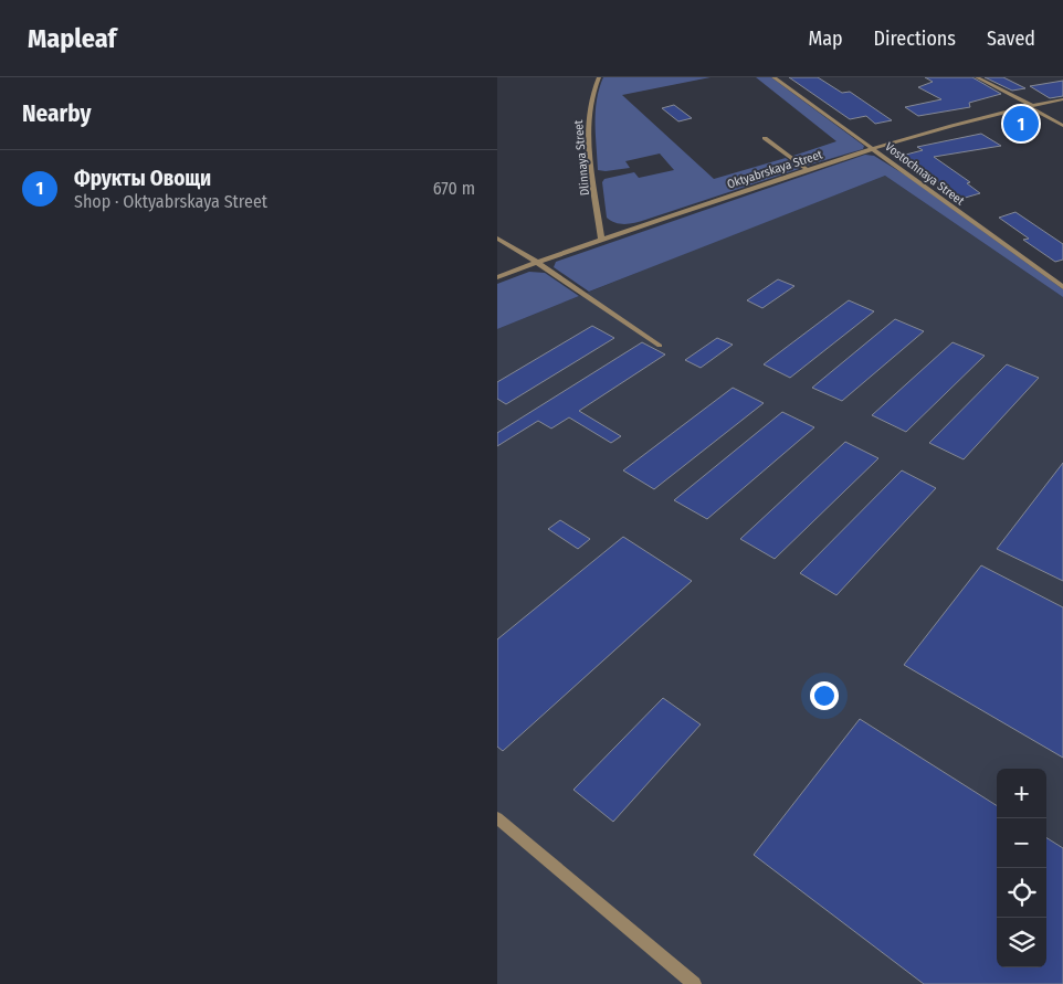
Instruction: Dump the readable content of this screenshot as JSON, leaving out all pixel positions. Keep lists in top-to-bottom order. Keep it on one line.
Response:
{"streets":{"street":["Dlinnaya Street","Oktyabrskaya Street","Vostochnaya Street"]},"crossings":[["Dlinnaya Street","Oktyabrskaya Street"],["Oktyabrskaya Street","Vostochnaya Street"]],"page":{"header":"Mapleaf","nav":["Map","Directions","Saved"],"heading":"Nearby","pins":"1","list":[{"mark":"1","name":"Фрукты Овощи","note":"Shop · Oktyabrskaya Street","value":"670 m"}],"map_buttons":["+","−"]}}
